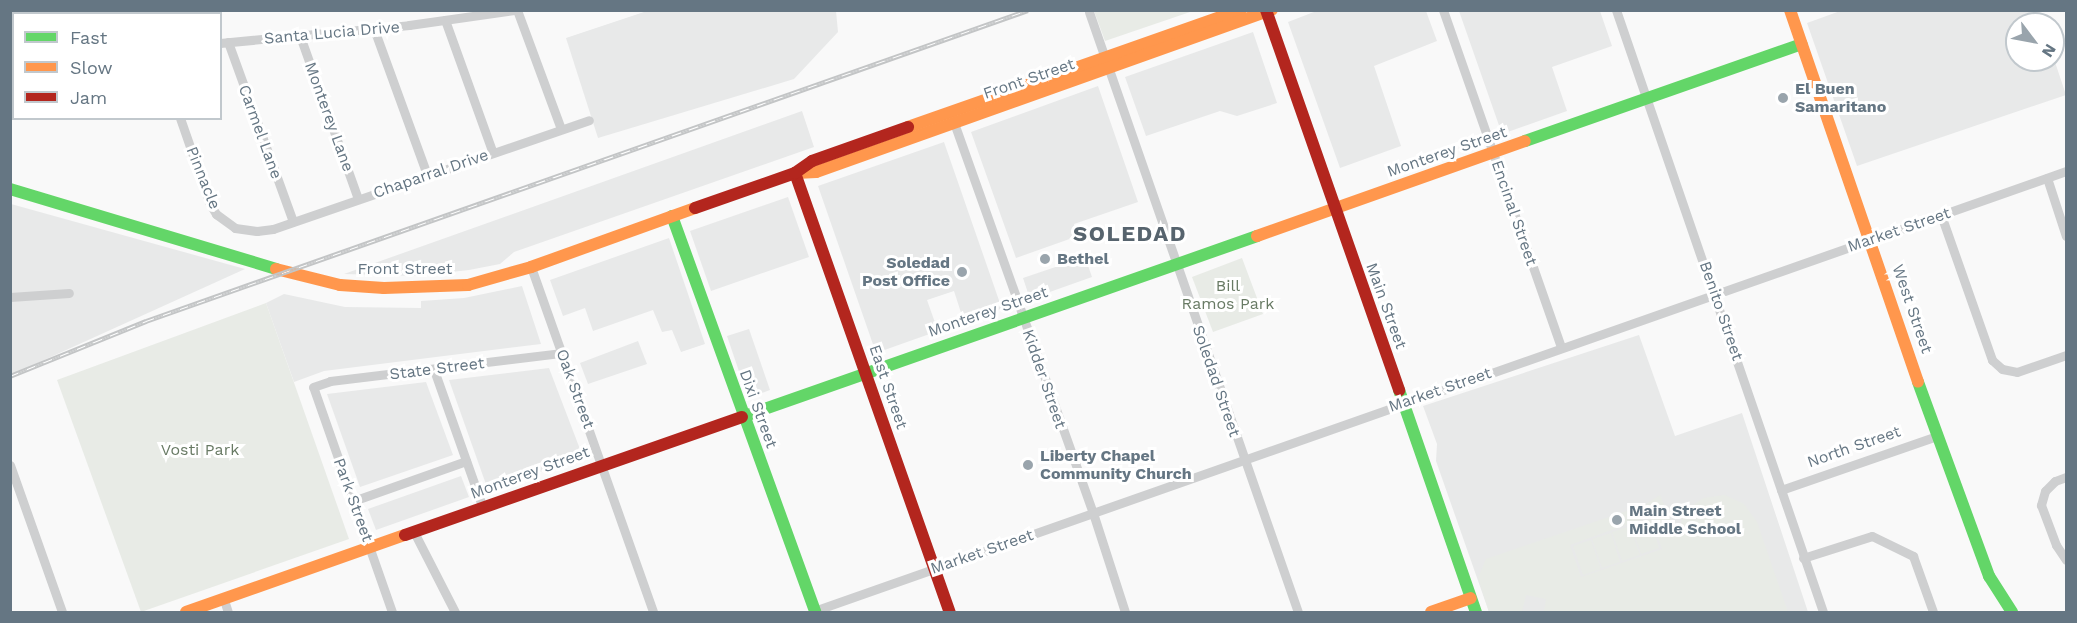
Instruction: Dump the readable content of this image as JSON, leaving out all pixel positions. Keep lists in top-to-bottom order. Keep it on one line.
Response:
{"streets":{"street":["Santa Lucia Drive","Front Street","Monterey Lane","Carmel Lane","Monterey Street","Chaparral Drive","Pinnacle","Encinal Street","Market Street","Main Street","West Street","Benito Street","State Street","Kidder Street","Soledad Street","East Street","Oak Street","Dixi Street","North Street","Park Street"]},"crossings":[["Santa Lucia Drive","Monterey Lane"],["Santa Lucia Drive","Carmel Lane"],["Front Street","Main Street"],["Front Street","Kidder Street"],["Front Street","Soledad Street"],["Front Street","East Street"],["Front Street","Oak Street"],["Front Street","Dixi Street"],["Monterey Lane","Chaparral Drive"],["Carmel Lane","Chaparral Drive"],["Monterey Street","Encinal Street"],["Monterey Street","Main Street"],["Monterey Street","West Street"],["Monterey Street","Benito Street"],["Monterey Street","Kidder Street"],["Monterey Street","Soledad Street"],["Monterey Street","East Street"],["Monterey Street","Oak Street"],["Monterey Street","Dixi Street"],["Monterey Street","Park Street"],["Chaparral Drive","Pinnacle"],["Encinal Street","Market Street"],["Market Street","Main Street"],["Market Street","West Street"],["Market Street","Benito Street"],["Market Street","Kidder Street"],["Market Street","Soledad Street"],["Market Street","East Street"],["Market Street","Dixi Street"],["West Street","North Street"],["Benito Street","North Street"],["State Street","Oak Street"],["State Street","Park Street"]],"districts":["SOLEDAD"],"parks":["Bill Ramos Park","Vosti Park"],"places":["El Buen Samaritano","Bethel","Soledad Post Office","Liberty Chapel Community Church","Main Street Middle School"],"legend":["Fast","Slow","Jam"],"north":"bottom right"}
